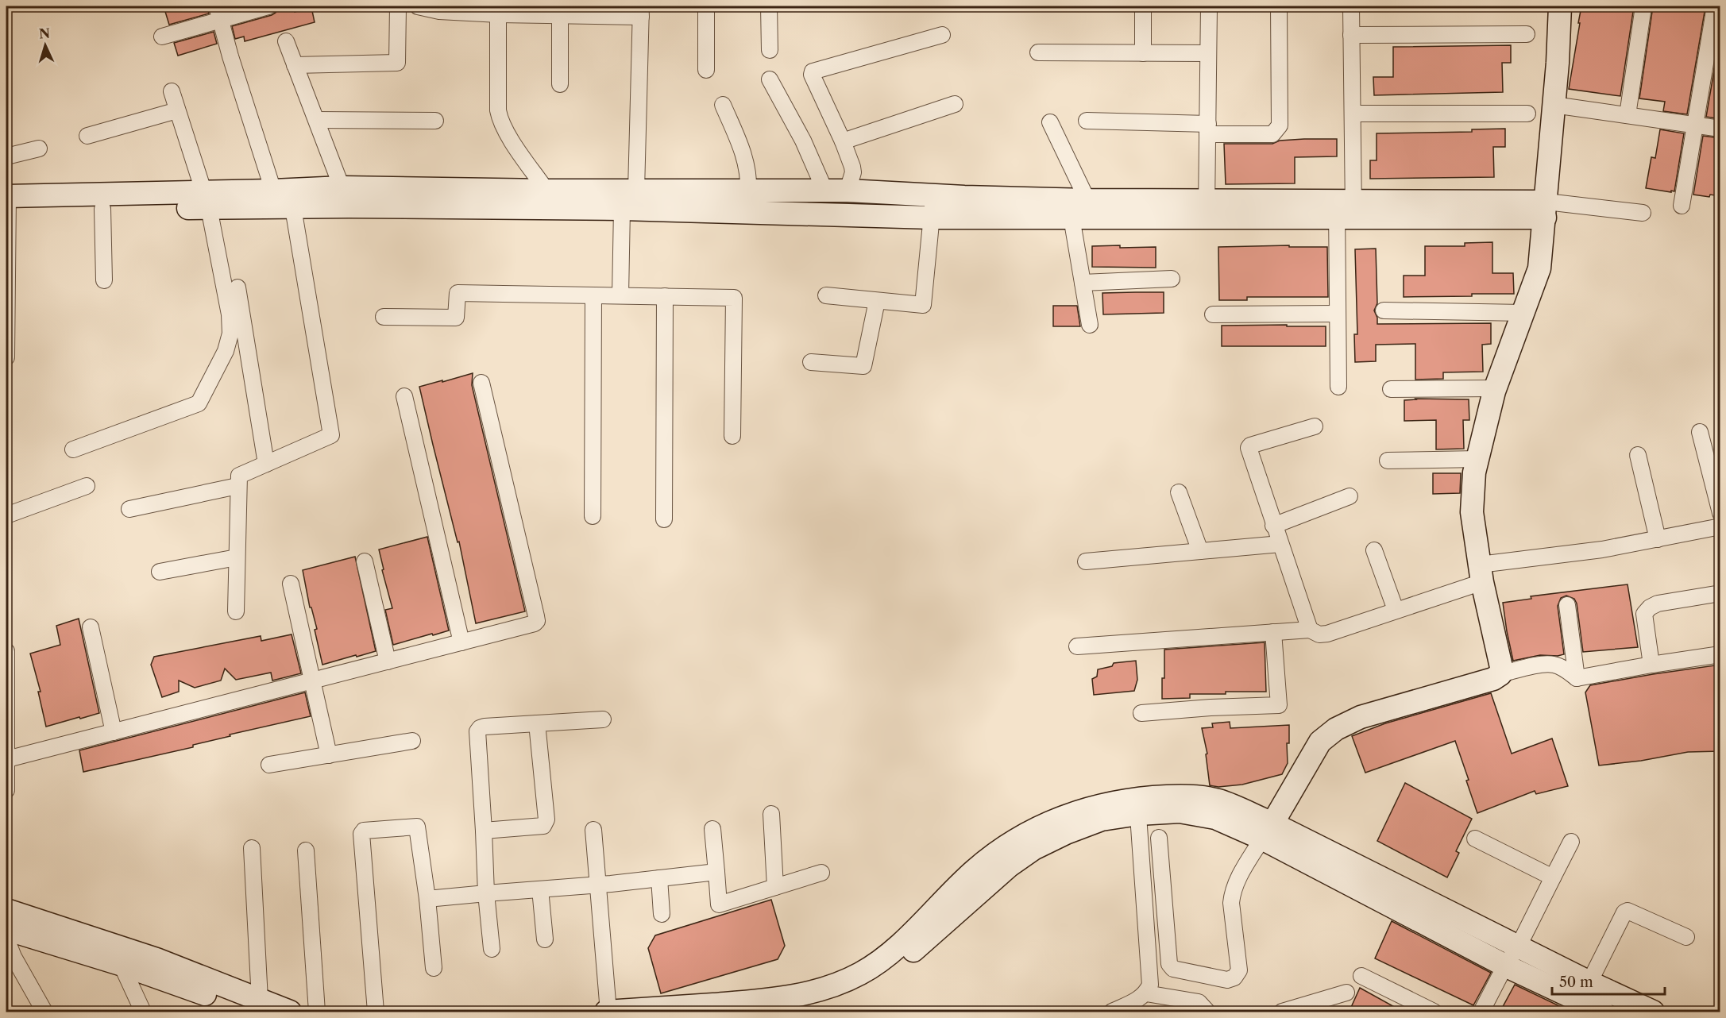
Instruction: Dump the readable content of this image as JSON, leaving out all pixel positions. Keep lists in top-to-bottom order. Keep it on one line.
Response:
{"scale_bar":"50 m","north":"top"}
